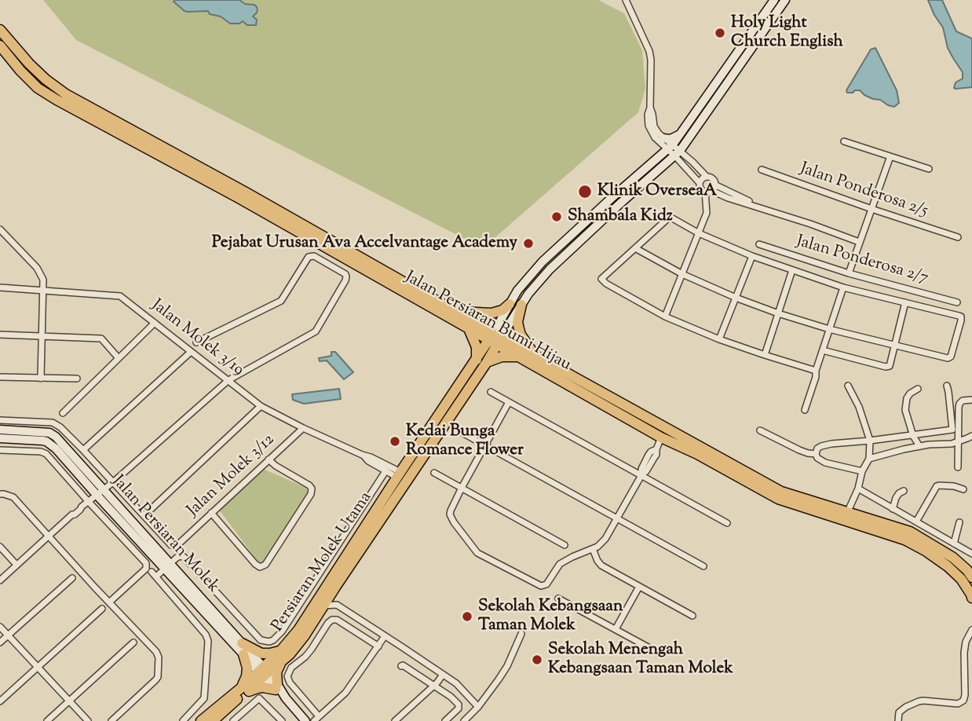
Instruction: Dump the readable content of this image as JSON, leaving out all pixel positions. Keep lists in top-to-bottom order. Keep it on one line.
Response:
{"streets":{"main road":["Jalan Persiaran Bumi Hijau","Jalan Persiaran Molek","Persiaran Molek Utama"],"street":["Jalan Ponderosa 2/5","Jalan Ponderosa 2/7","Jalan Molek 3/19","Jalan Molek 3/12"]},"crossings":[["Jalan Persiaran Bumi Hijau","Persiaran Molek Utama"],["Jalan Molek 3/19","Jalan Molek 3/12"],["Jalan Molek 3/19","Persiaran Molek Utama"],["Jalan Persiaran Molek","Persiaran Molek Utama"]],"places":["Holy Light Church English","Klinik OverseaA","Shambala Kidz","Pejabat Urusan Ava Accelvantage Academy","Kedai Bunga Romance Flower","Sekolah Kebangsaan Taman Molek","Sekolah Menengah Kebangsaan Taman Molek"]}
